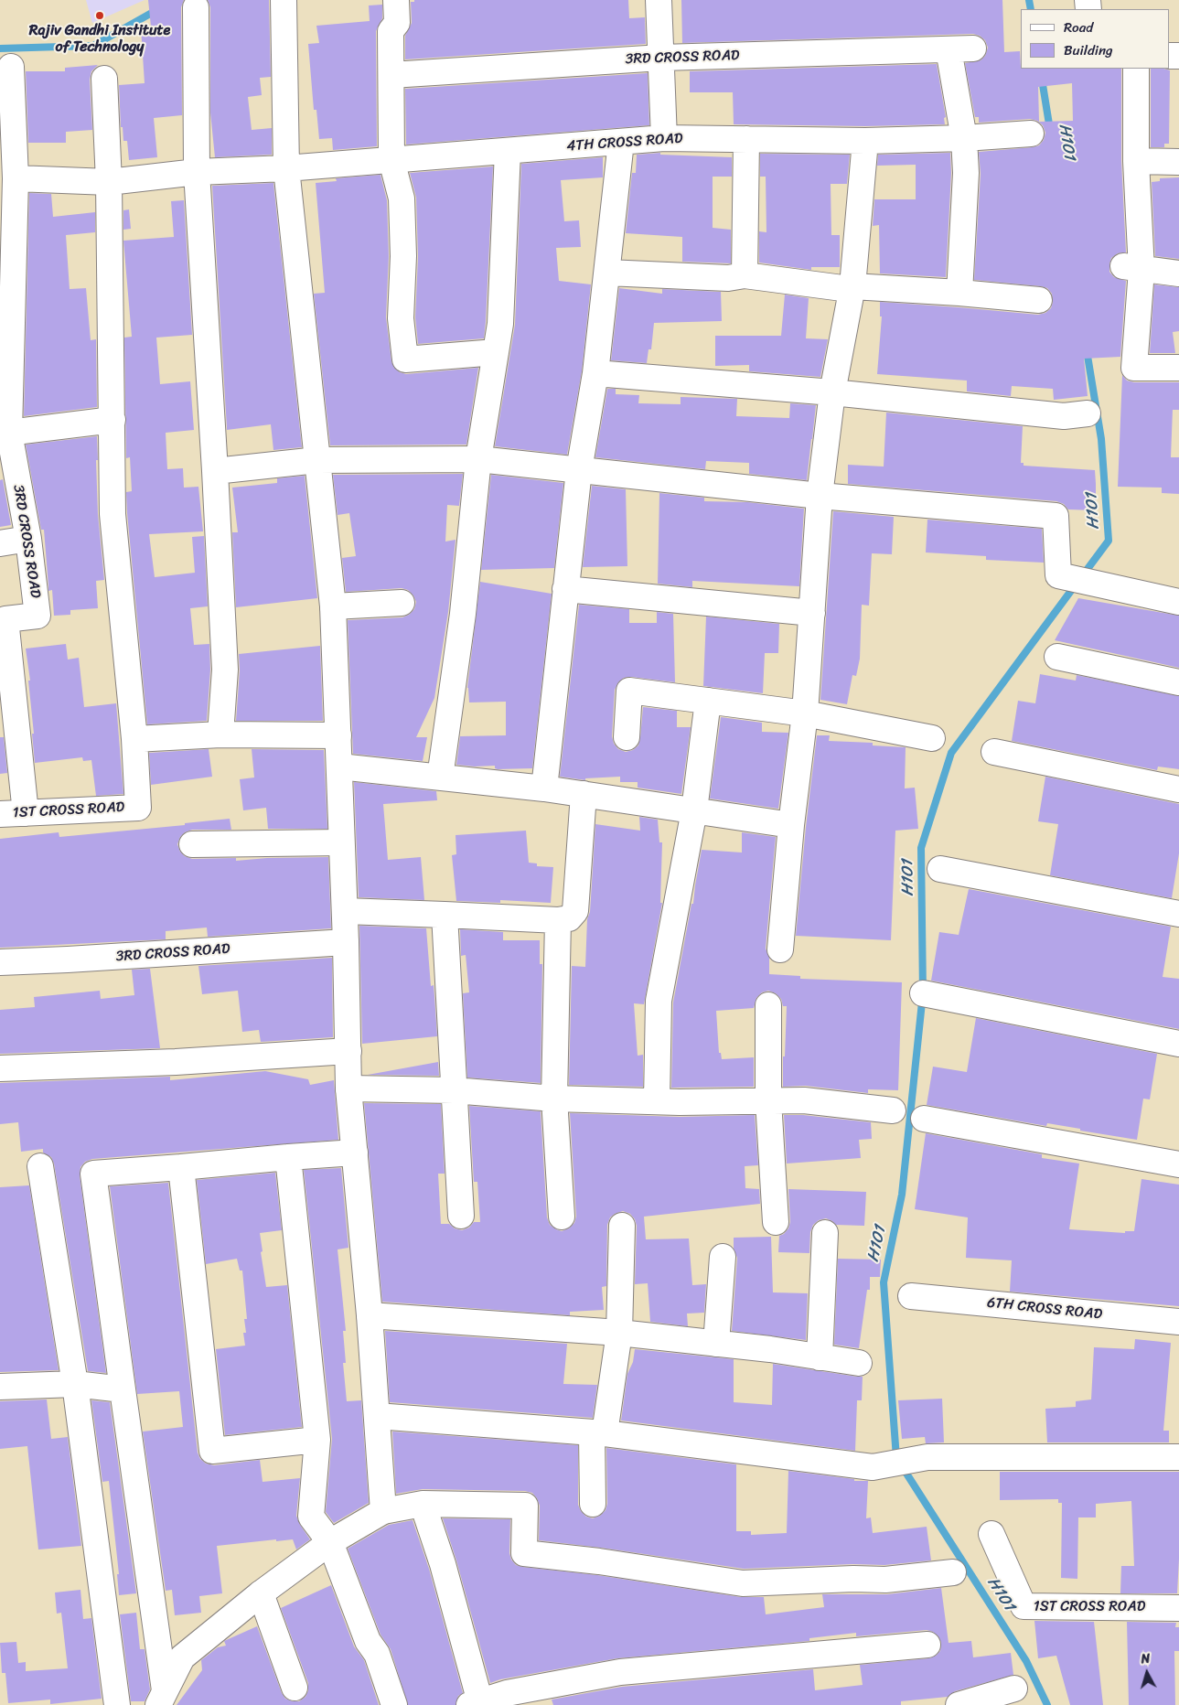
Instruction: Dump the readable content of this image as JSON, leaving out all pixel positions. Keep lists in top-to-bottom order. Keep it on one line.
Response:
{"streets":{"street":["3RD CROSS ROAD","4TH CROSS ROAD","1ST CROSS ROAD","6TH CROSS ROAD"]},"crossings":[["3RD CROSS ROAD","4TH CROSS ROAD"],["3RD CROSS ROAD","1ST CROSS ROAD"]],"water":["H101"],"places":["Rajiv Gandhi Institute of Technology"],"legend":["Road","Building"],"north":"top"}
